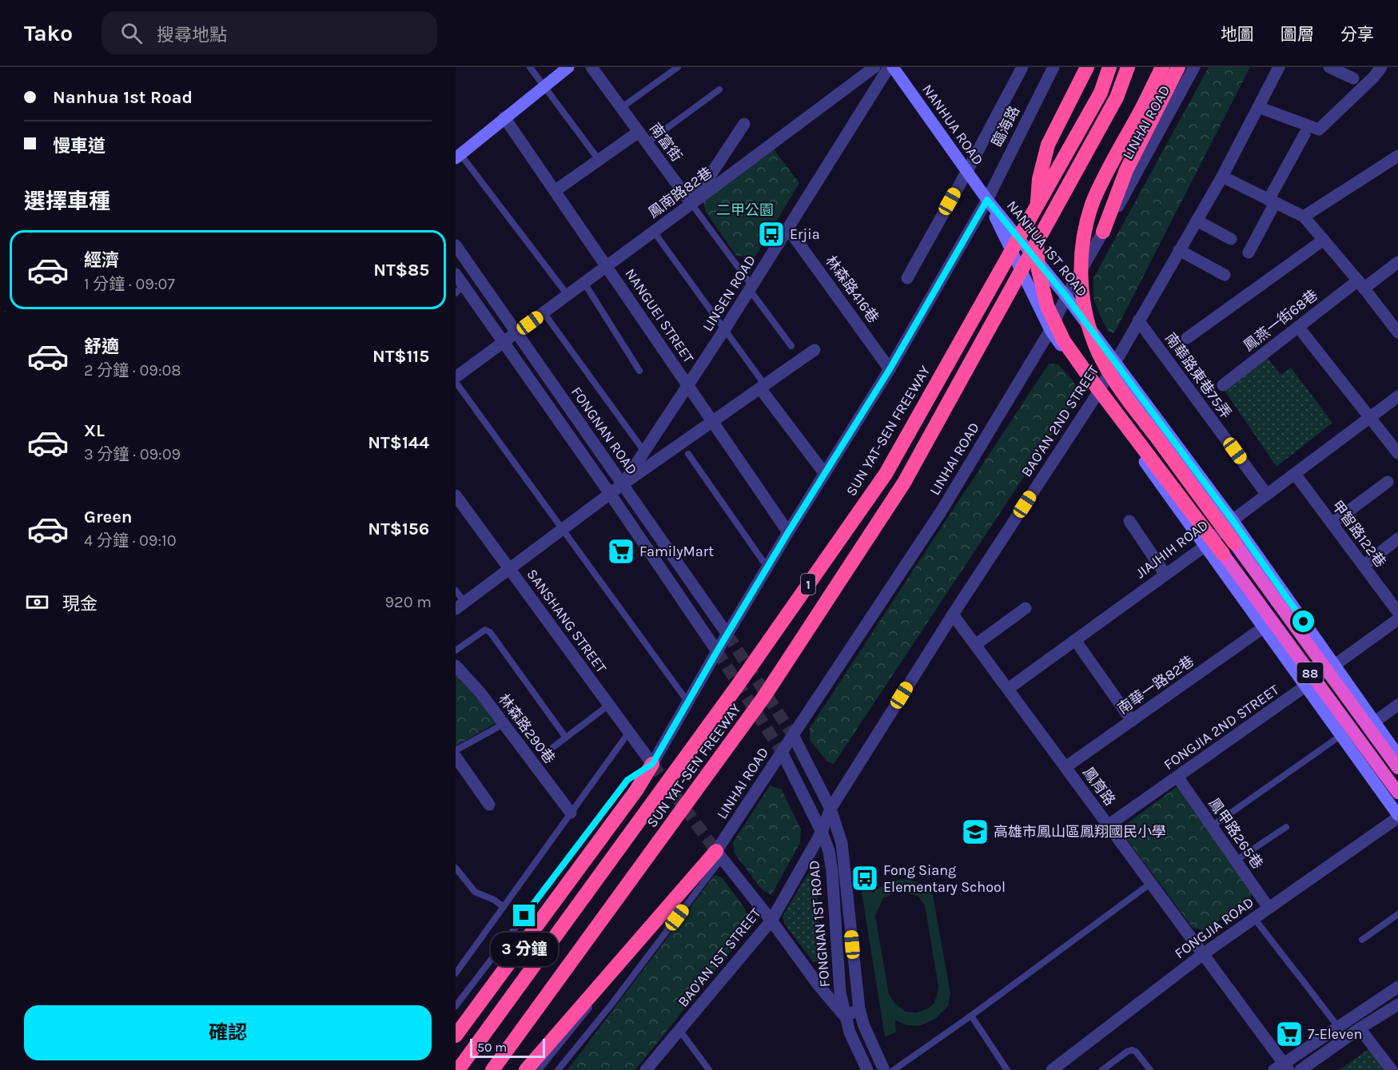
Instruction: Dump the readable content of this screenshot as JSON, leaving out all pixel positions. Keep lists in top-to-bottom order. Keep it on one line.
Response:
{"streets":{"highway":["SUN YAT-SEN FREEWAY","1","88"],"main road":["NANHUA ROAD","NANHUA 1ST ROAD"],"street":["LINHAI ROAD","臨海路","南富街","鳳南路82巷","林森路416巷","LINSEN ROAD","NANGUEI STREET","鳳燕一街68巷","南華路東巷75弄","BAO'AN 2ND STREET","FONGNAN ROAD","甲智路122巷","JIAJHIH ROAD","SANSHANG STREET","南華一路82巷","FONGJIA 2ND STREET","林森路290巷","鳳育路","鳳甲路265巷","FONGNAN 1ST ROAD","FONGJIA ROAD","BAO'AN 1ST STREET"]},"crossings":[["LINHAI ROAD","NANHUA 1ST ROAD"],["LINHAI ROAD","FONGNAN 1ST ROAD"],["NANHUA ROAD","臨海路"],["NANHUA ROAD","NANHUA 1ST ROAD"],["臨海路","NANHUA 1ST ROAD"],["臨海路","林森路416巷"],["臨海路","NANGUEI STREET"],["臨海路","FONGNAN ROAD"],["臨海路","SANSHANG STREET"],["南富街","鳳南路82巷"],["鳳南路82巷","NANGUEI STREET"],["鳳南路82巷","FONGNAN ROAD"],["NANHUA 1ST ROAD","BAO'AN 2ND STREET"],["NANHUA 1ST ROAD","JIAJHIH ROAD"],["NANHUA 1ST ROAD","南華一路82巷"],["NANHUA 1ST ROAD","FONGJIA 2ND STREET"],["NANHUA 1ST ROAD","FONGJIA ROAD"],["林森路416巷","LINSEN ROAD"],["LINSEN ROAD","NANGUEI STREET"],["LINSEN ROAD","FONGNAN ROAD"],["南華路東巷75弄","BAO'AN 2ND STREET"],["南華路東巷75弄","JIAJHIH ROAD"],["BAO'AN 2ND STREET","鳳育路"],["BAO'AN 2ND STREET","FONGNAN 1ST ROAD"],["BAO'AN 2ND STREET","BAO'AN 1ST STREET"],["甲智路122巷","JIAJHIH ROAD"],["JIAJHIH ROAD","鳳育路"],["南華一路82巷","鳳育路"],["FONGJIA 2ND STREET","鳳育路"],["FONGJIA 2ND STREET","鳳甲路265巷"],["鳳育路","FONGJIA ROAD"],["鳳甲路265巷","FONGJIA ROAD"],["FONGNAN 1ST ROAD","BAO'AN 1ST STREET"]],"parks":["二甲公園"],"places":{"bus stop":["Erjia","Fong Siang Elementary School"],"supermarket":["FamilyMart","7-Eleven"],"school or university":["高雄市鳳山區鳳翔國民小學"]},"scale_bar":"50 m","page":{"header":"Tako","search":"搜尋地點","nav":["地圖","圖層","分享"],"banner":["Nanhua 1st Road","慢車道"],"heading":"選擇車種","list":[{"name":"經濟","note":"1 分鐘 · 09:07","value":"NT$85"},{"name":"舒適","note":"2 分鐘 · 09:08","value":"NT$115"},{"name":"XL","note":"3 分鐘 · 09:09","value":"NT$144"},{"name":"Green","note":"4 分鐘 · 09:10","value":"NT$156"}],"pay":["現金","920 m"],"bubble":"3 分鐘","buttons":"確認","scale":"50 m"}}
